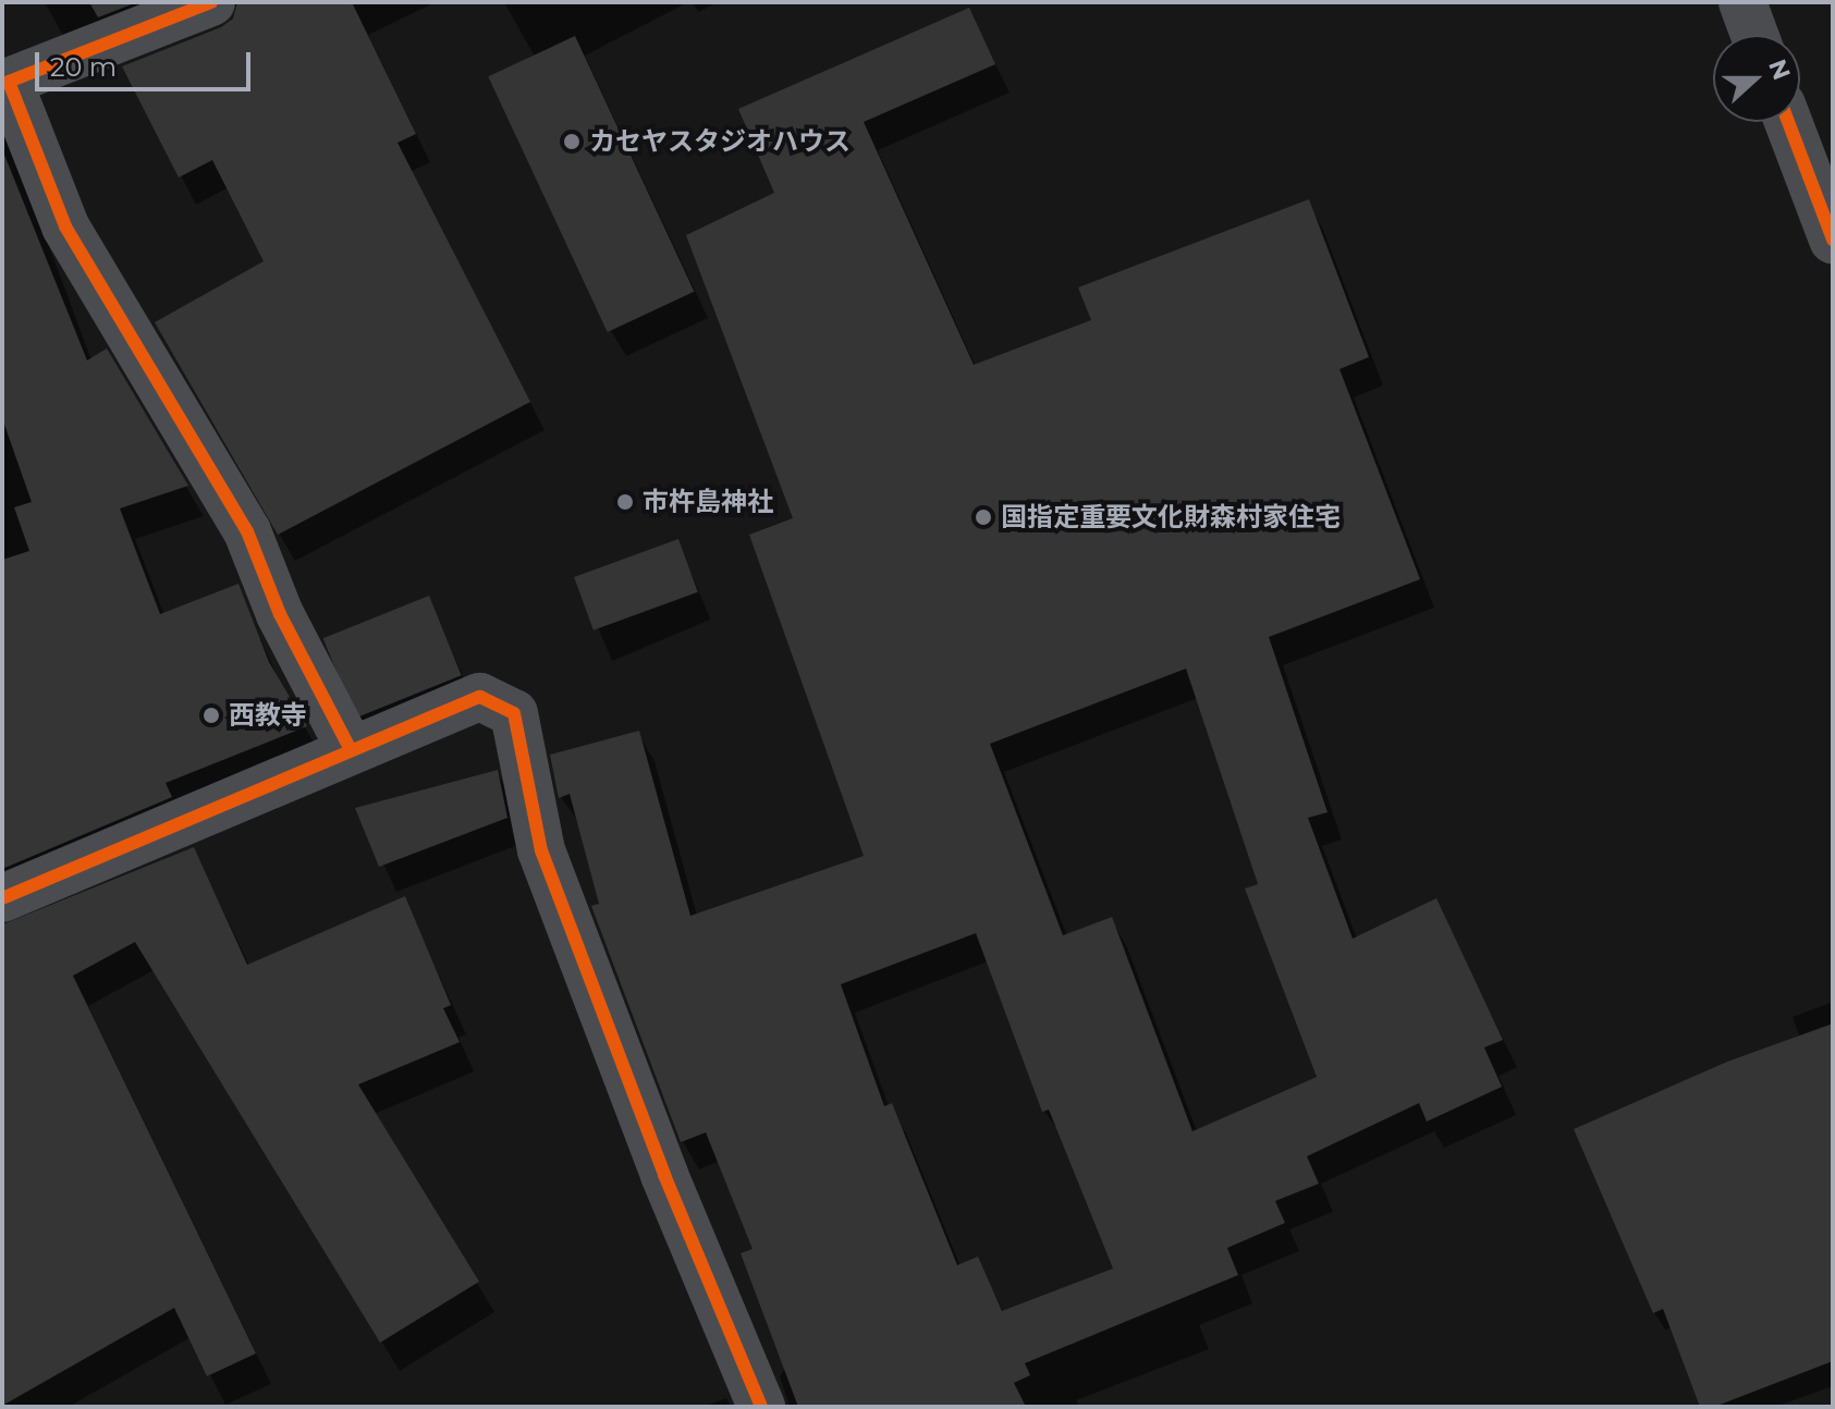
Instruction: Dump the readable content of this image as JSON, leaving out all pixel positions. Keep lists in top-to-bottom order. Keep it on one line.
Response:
{"places":["カセヤスタジオハウス","市杵島神社","国指定重要文化財森村家住宅","西教寺"],"scale_bar":"20 m","north":"right"}
